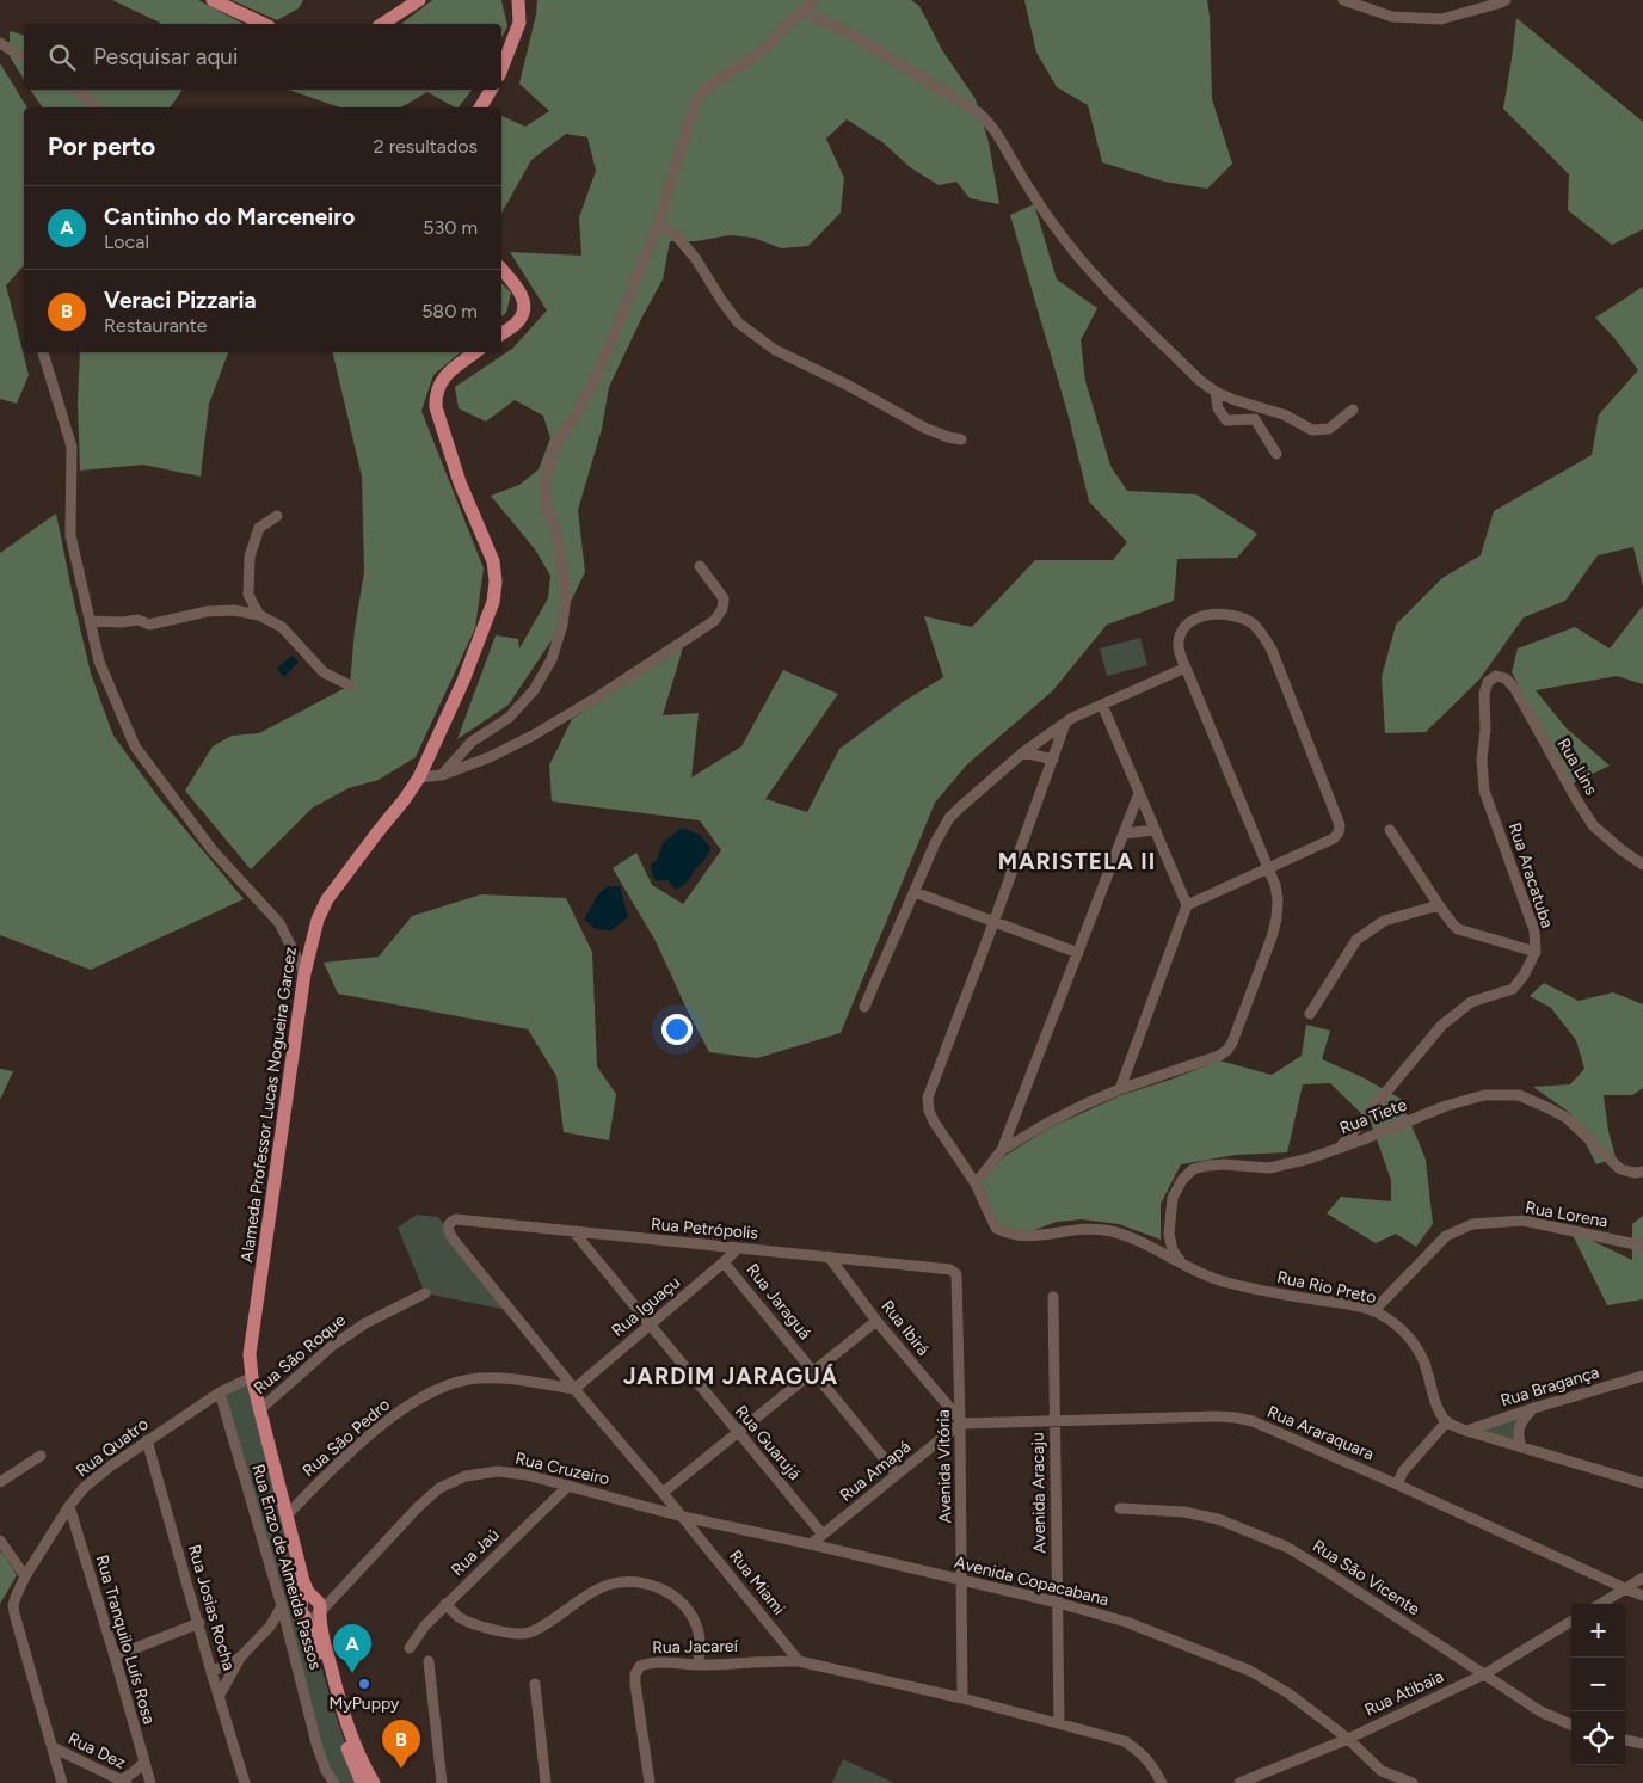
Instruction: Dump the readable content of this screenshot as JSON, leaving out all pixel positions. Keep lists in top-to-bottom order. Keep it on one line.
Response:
{"streets":{"main road":["Alameda Professor Lucas Nogueira Garcez"],"street":["Rua Lins","Rua Aracatuba","Rua Tiete","Rua Lorena","Rua Petrópolis","Rua Rio Preto","Rua Jaraguá","Rua Iguaçu","Rua Ibirá","Rua São Roque","Rua Bragança","Rua Araraquara","Rua São Pedro","Rua Guarujá","Rua Quatro","Avenida Vitória","Rua Cruzeiro","Rua Amapá","Avenida Aracaju","Rua Jaú","Rua Enzo de Almeida Passos","Rua São Vicente","Avenida Copacabana","Rua Miami","Rua Josias Rocha","Rua Tranquilo Luís Rosa","Rua Jacareí","Rua Atibaia","Rua Dez"]},"crossings":[["Rua Lins","Rua Aracatuba"],["Rua Aracatuba","Rua Tiete"],["Alameda Professor Lucas Nogueira Garcez","Rua São Roque"],["Alameda Professor Lucas Nogueira Garcez","Rua São Pedro"],["Alameda Professor Lucas Nogueira Garcez","Rua Quatro"],["Rua Tiete","Rua Rio Preto"],["Rua Lorena","Rua Rio Preto"],["Rua Petrópolis","Rua Iguaçu"],["Rua Petrópolis","Rua Ibirá"],["Rua Petrópolis","Rua Guarujá"],["Rua Petrópolis","Avenida Vitória"],["Rua Petrópolis","Rua Miami"],["Rua Jaraguá","Rua Iguaçu"],["Rua Jaraguá","Rua Amapá"],["Rua Iguaçu","Rua São Pedro"],["Rua Iguaçu","Rua Guarujá"],["Rua Iguaçu","Rua Miami"],["Rua Ibirá","Rua Araraquara"],["Rua Ibirá","Avenida Vitória"],["Rua Ibirá","Rua Amapá"],["Rua Araraquara","Avenida Vitória"],["Rua Araraquara","Rua Amapá"],["Rua Araraquara","Avenida Aracaju"],["Rua São Pedro","Rua Miami"],["Rua Guarujá","Rua Amapá"],["Rua Quatro","Rua Enzo de Almeida Passos"],["Rua Quatro","Rua Josias Rocha"],["Rua Quatro","Rua Tranquilo Luís Rosa"],["Rua Quatro","Rua Dez"],["Avenida Vitória","Rua Amapá"],["Avenida Vitória","Avenida Copacabana"],["Rua Cruzeiro","Rua Jaú"],["Rua Cruzeiro","Avenida Copacabana"],["Rua Cruzeiro","Rua Miami"],["Rua Amapá","Avenida Copacabana"],["Avenida Aracaju","Avenida Copacabana"],["Rua São Vicente","Rua Atibaia"],["Avenida Copacabana","Rua Miami"],["Avenida Copacabana","Rua Atibaia"],["Rua Miami","Rua Jacareí"]],"districts":["MARISTELA II","JARDIM JARAGUÁ"],"places":["MyPuppy"],"page":{"search":"Pesquisar aqui","heading":["Por perto","2 resultados"],"list":[{"mark":"A","name":"Cantinho do Marceneiro","note":"Local","value":"530 m"},{"mark":"B","name":"Veraci Pizzaria","note":"Restaurante","value":"580 m"}],"map_buttons":["+","−"],"pins":["A","B"]}}
